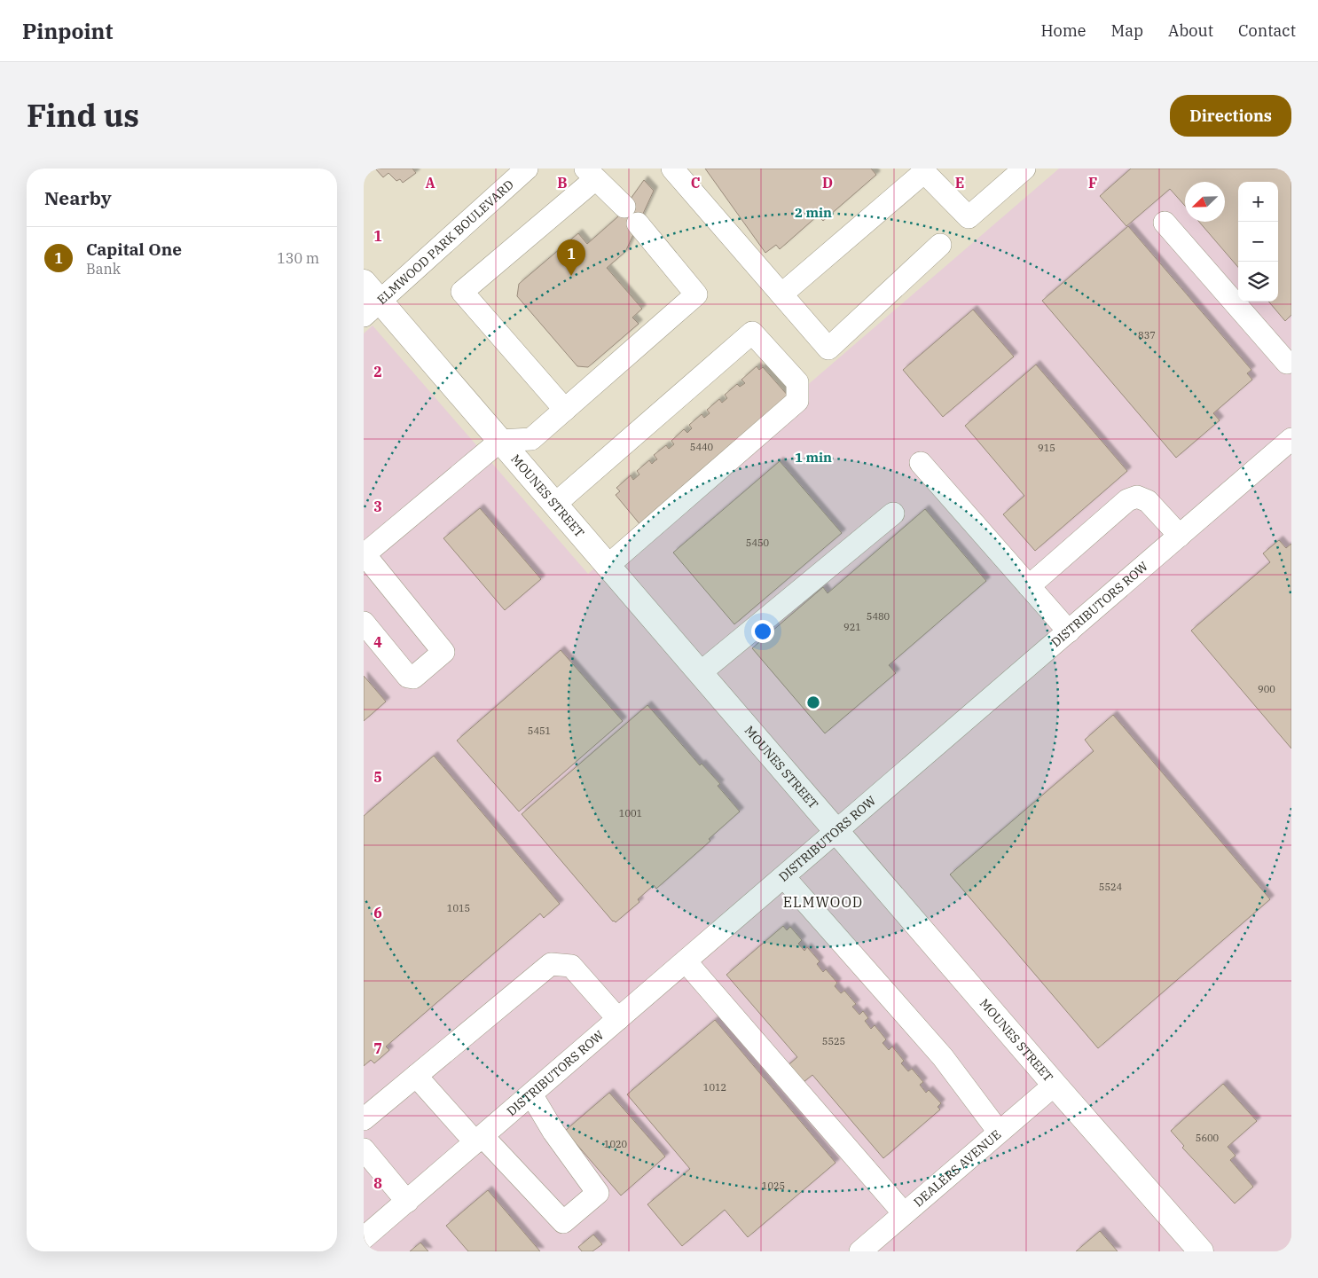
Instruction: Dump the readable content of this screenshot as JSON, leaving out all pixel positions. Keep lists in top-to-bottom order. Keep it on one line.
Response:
{"streets":{"main road":["MOUNES STREET"],"street":["ELMWOOD PARK BOULEVARD","DISTRIBUTORS ROW","DEALERS AVENUE"]},"crossings":[["ELMWOOD PARK BOULEVARD","MOUNES STREET"],["MOUNES STREET","DISTRIBUTORS ROW"],["MOUNES STREET","DEALERS AVENUE"]],"districts":["ELMWOOD"],"house_numbers":["837","5440","915","5450","5480","921","900","5451","1001","5524","1015","5525","1012","5600","1020","1025"],"north":"bottom left","page":{"header":"Pinpoint","nav":["Home","Map","About","Contact"],"title":"Find us","buttons":"Directions","heading":"Nearby","map_buttons":["+","−"],"list":[{"mark":"1","name":"Capital One","note":"Bank","value":"130 m"}],"pins":"1"},"grid":{"columns":["A","B","C","D","E","F"],"rows":["1","2","3","4","5","6","7","8"]},"rings":["2 min","1 min"]}
